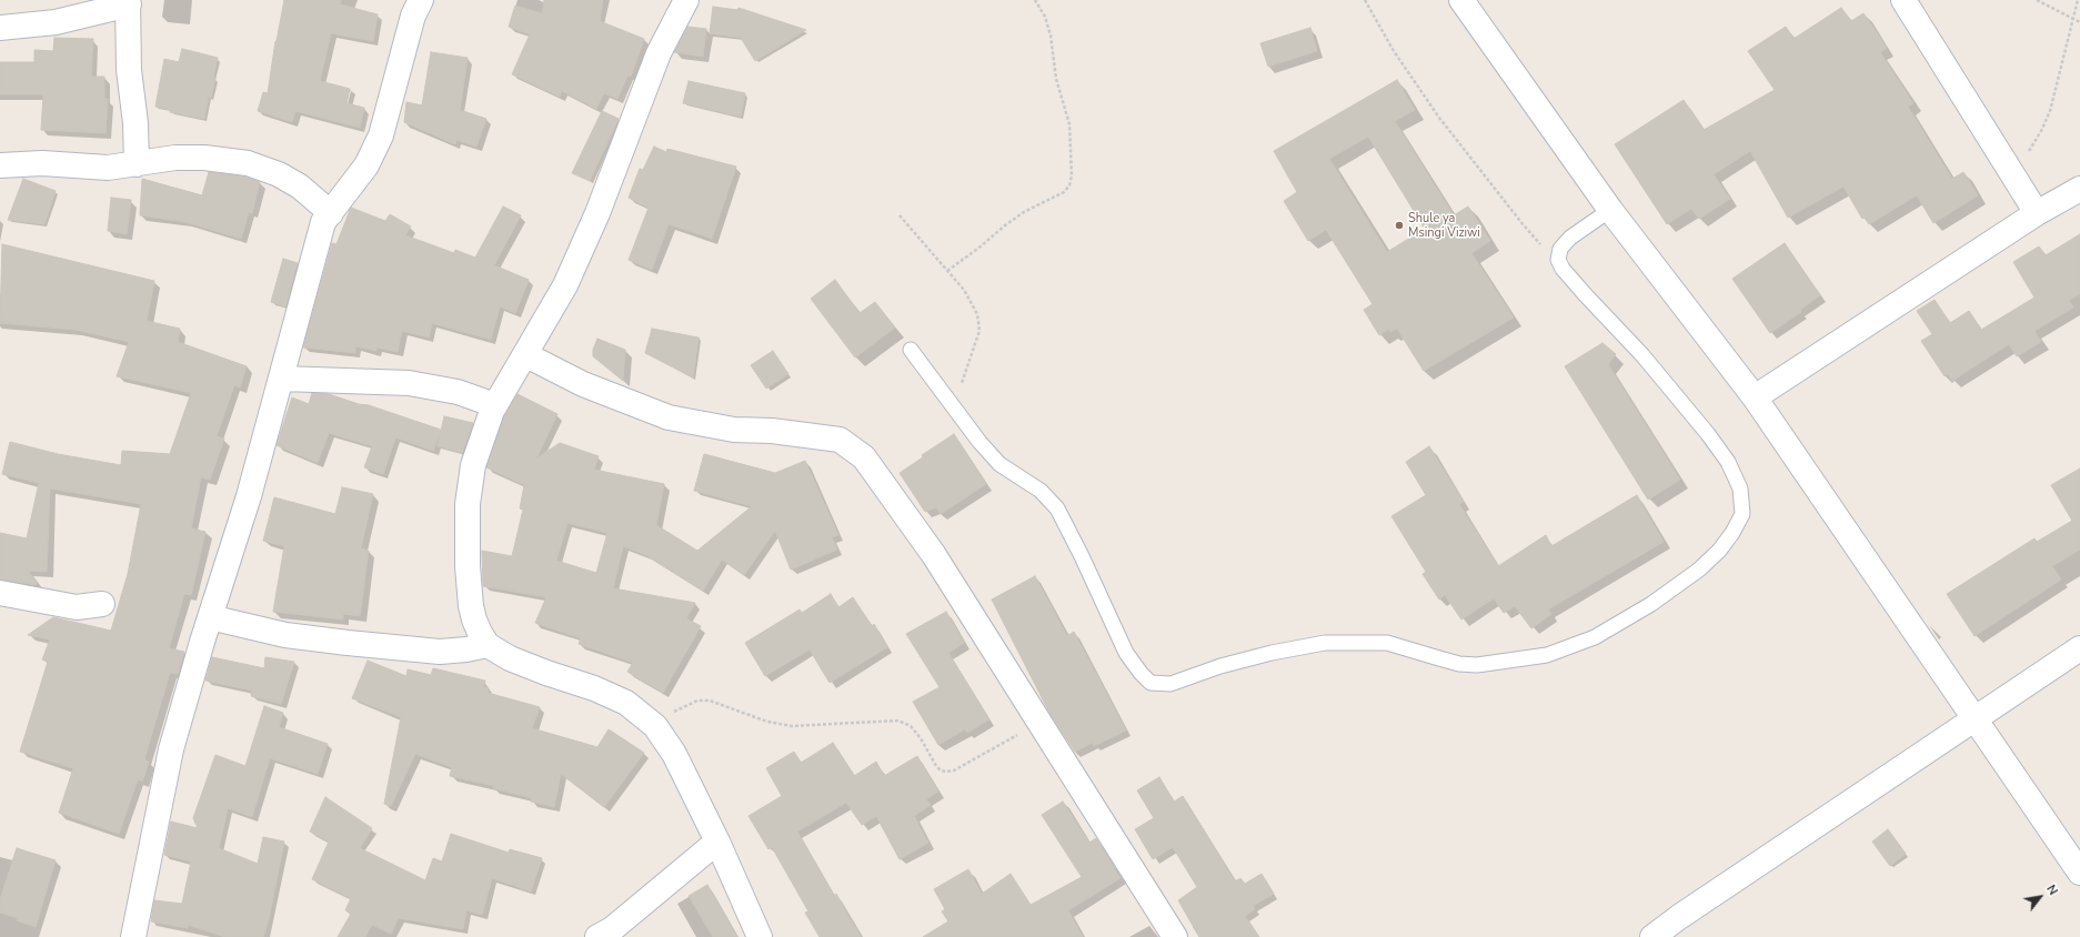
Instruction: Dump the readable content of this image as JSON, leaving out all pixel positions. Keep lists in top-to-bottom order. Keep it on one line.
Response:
{"places":["Shule ya Msingi Viziwi"],"north":"top right"}
